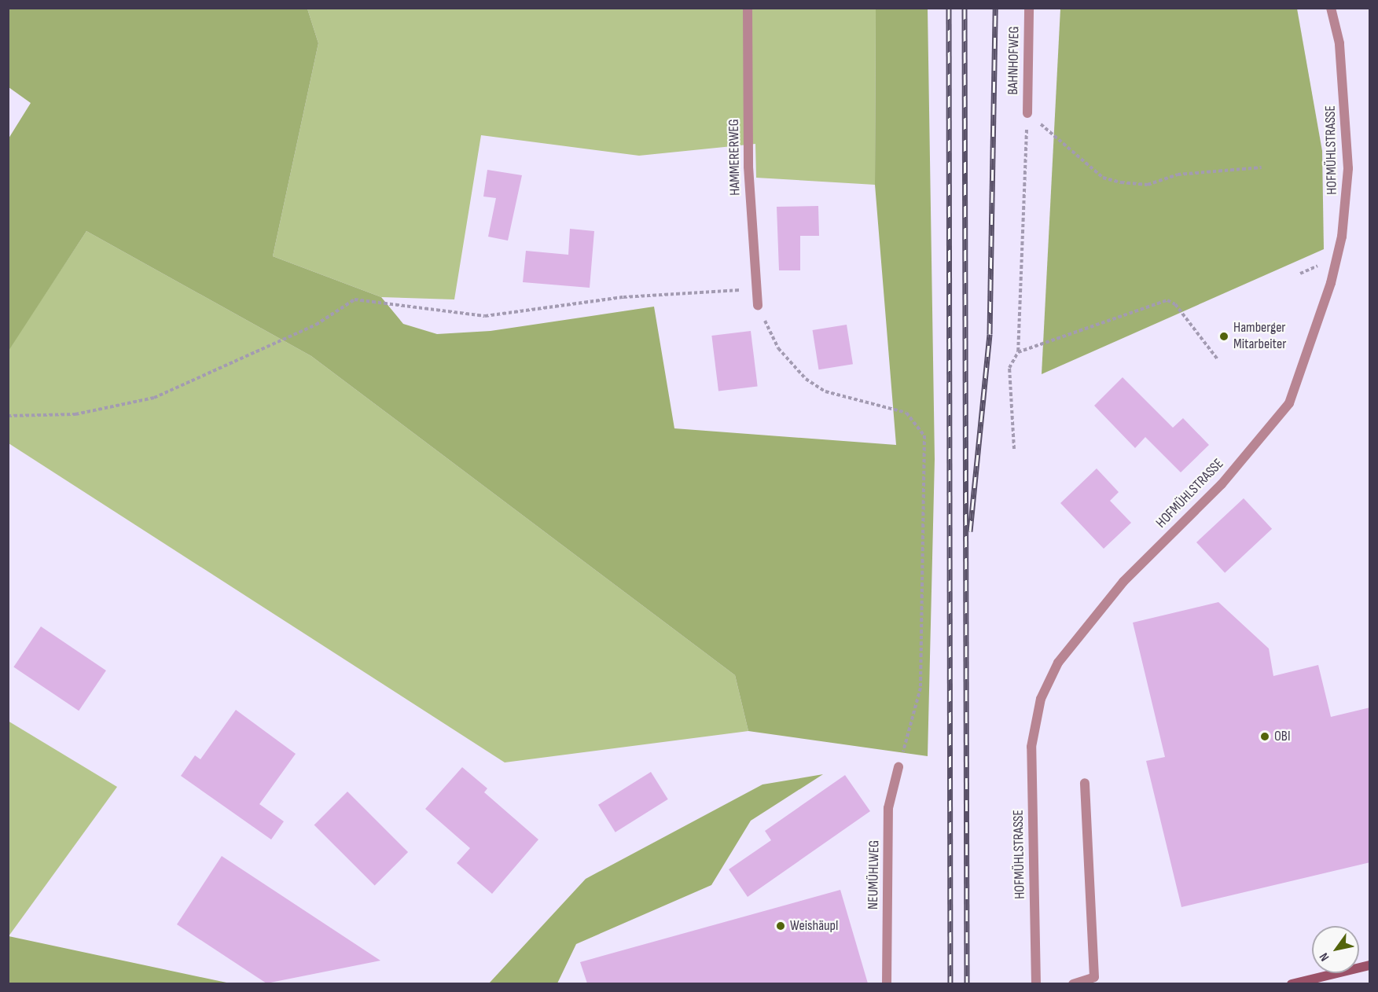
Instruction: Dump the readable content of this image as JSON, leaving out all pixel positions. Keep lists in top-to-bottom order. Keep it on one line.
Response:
{"streets":{"street":["BAHNHOFWEG","HOFMÜHLSTRASSE","HAMMERERWEG","NEUMÜHLWEG"]},"places":["Hamberger Mitarbeiter","OBI","Weishäupl"],"north":"bottom left"}
